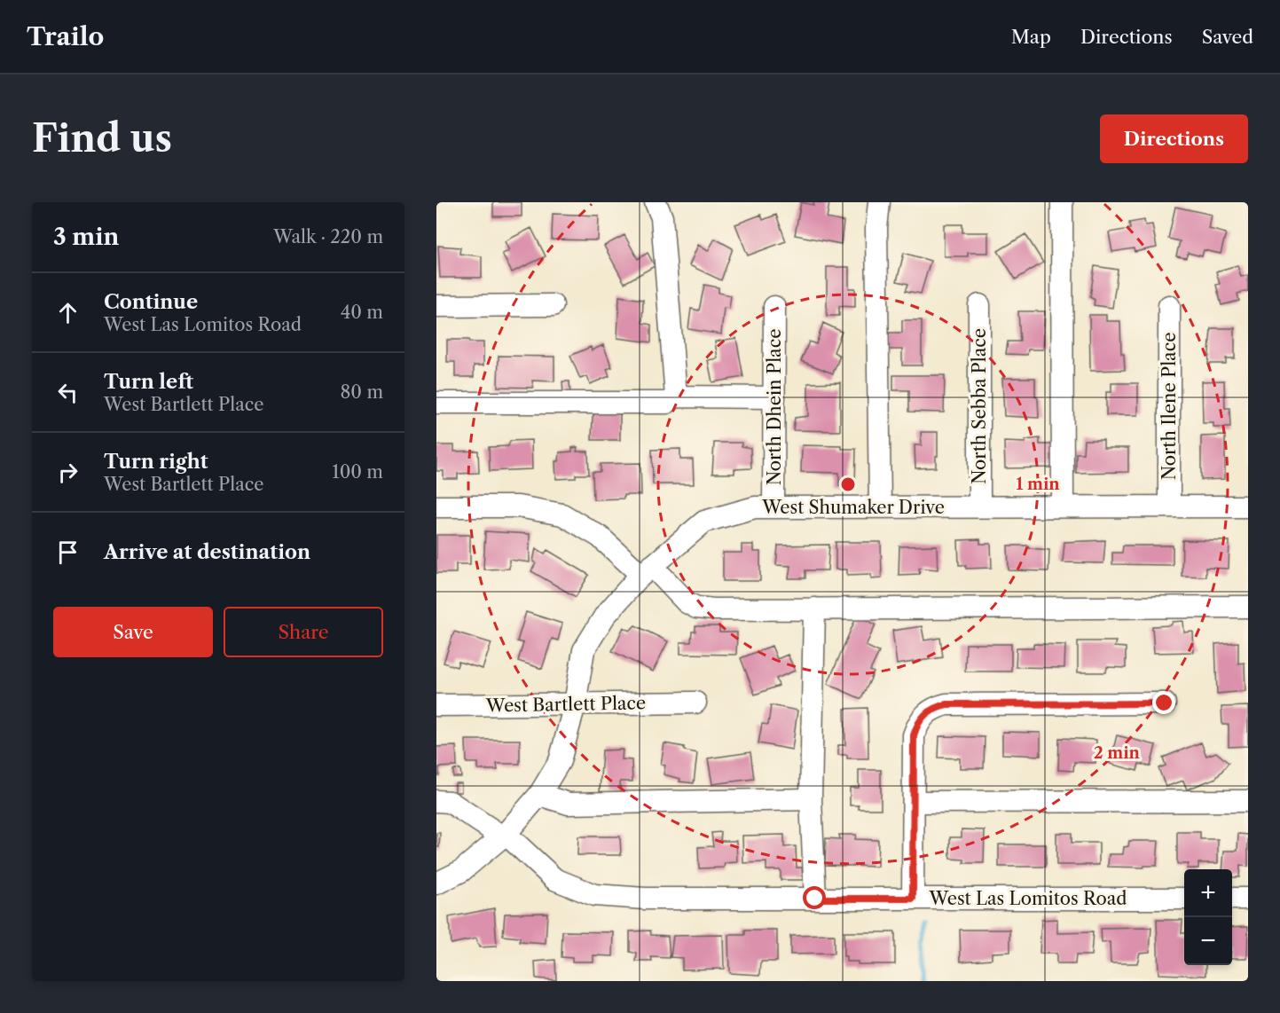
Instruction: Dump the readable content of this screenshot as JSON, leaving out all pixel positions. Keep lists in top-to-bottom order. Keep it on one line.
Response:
{"streets":{"street":["North Sebba Place","North Ilene Place","North Dhein Place","West Shumaker Drive","West Bartlett Place","West Las Lomitos Road"]},"crossings":[["North Sebba Place","West Shumaker Drive"],["North Ilene Place","West Shumaker Drive"],["North Dhein Place","West Shumaker Drive"],["West Shumaker Drive","West Bartlett Place"],["West Shumaker Drive","West Las Lomitos Road"]],"page":{"header":"Trailo","nav":["Map","Directions","Saved"],"buttons":["Directions",["Save","Share"]],"title":"Find us","heading":["3 min","Walk · 220 m"],"list":[["Continue","West Las Lomitos Road","40 m"],["Turn left","West Bartlett Place","80 m"],["Turn right","West Bartlett Place","100 m"],"Arrive at destination"],"map_buttons":["+","−"]},"rings":["1 min","2 min"]}
